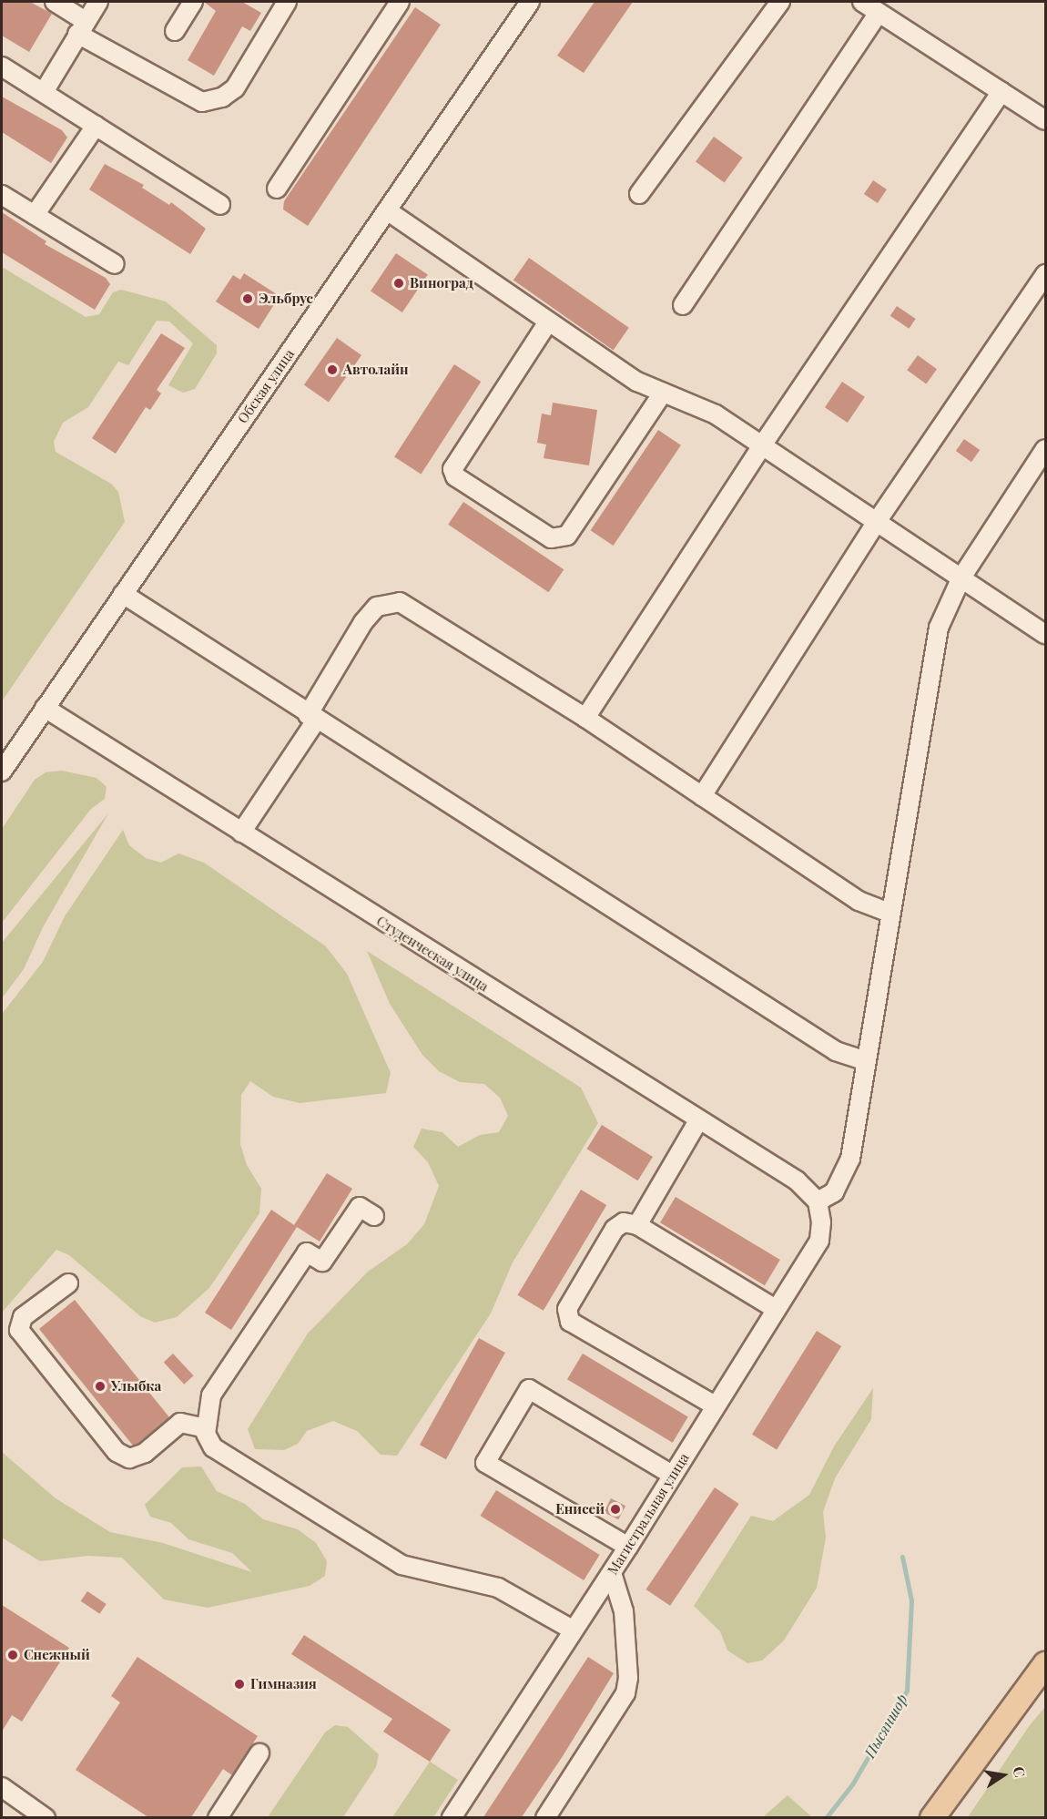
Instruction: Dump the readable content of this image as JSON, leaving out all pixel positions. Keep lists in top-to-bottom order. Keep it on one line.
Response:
{"streets":{"street":["Обская улица","Студенческая улица","Магистральная улица"]},"crossings":[["Обская улица","Студенческая улица"],["Студенческая улица","Магистральная улица"]],"water":["Пысяншор"],"places":["Виноград","Эльбрус","Автолайн","Улыбка","Енисей","Снежный","Гимназия"],"north":"right"}
